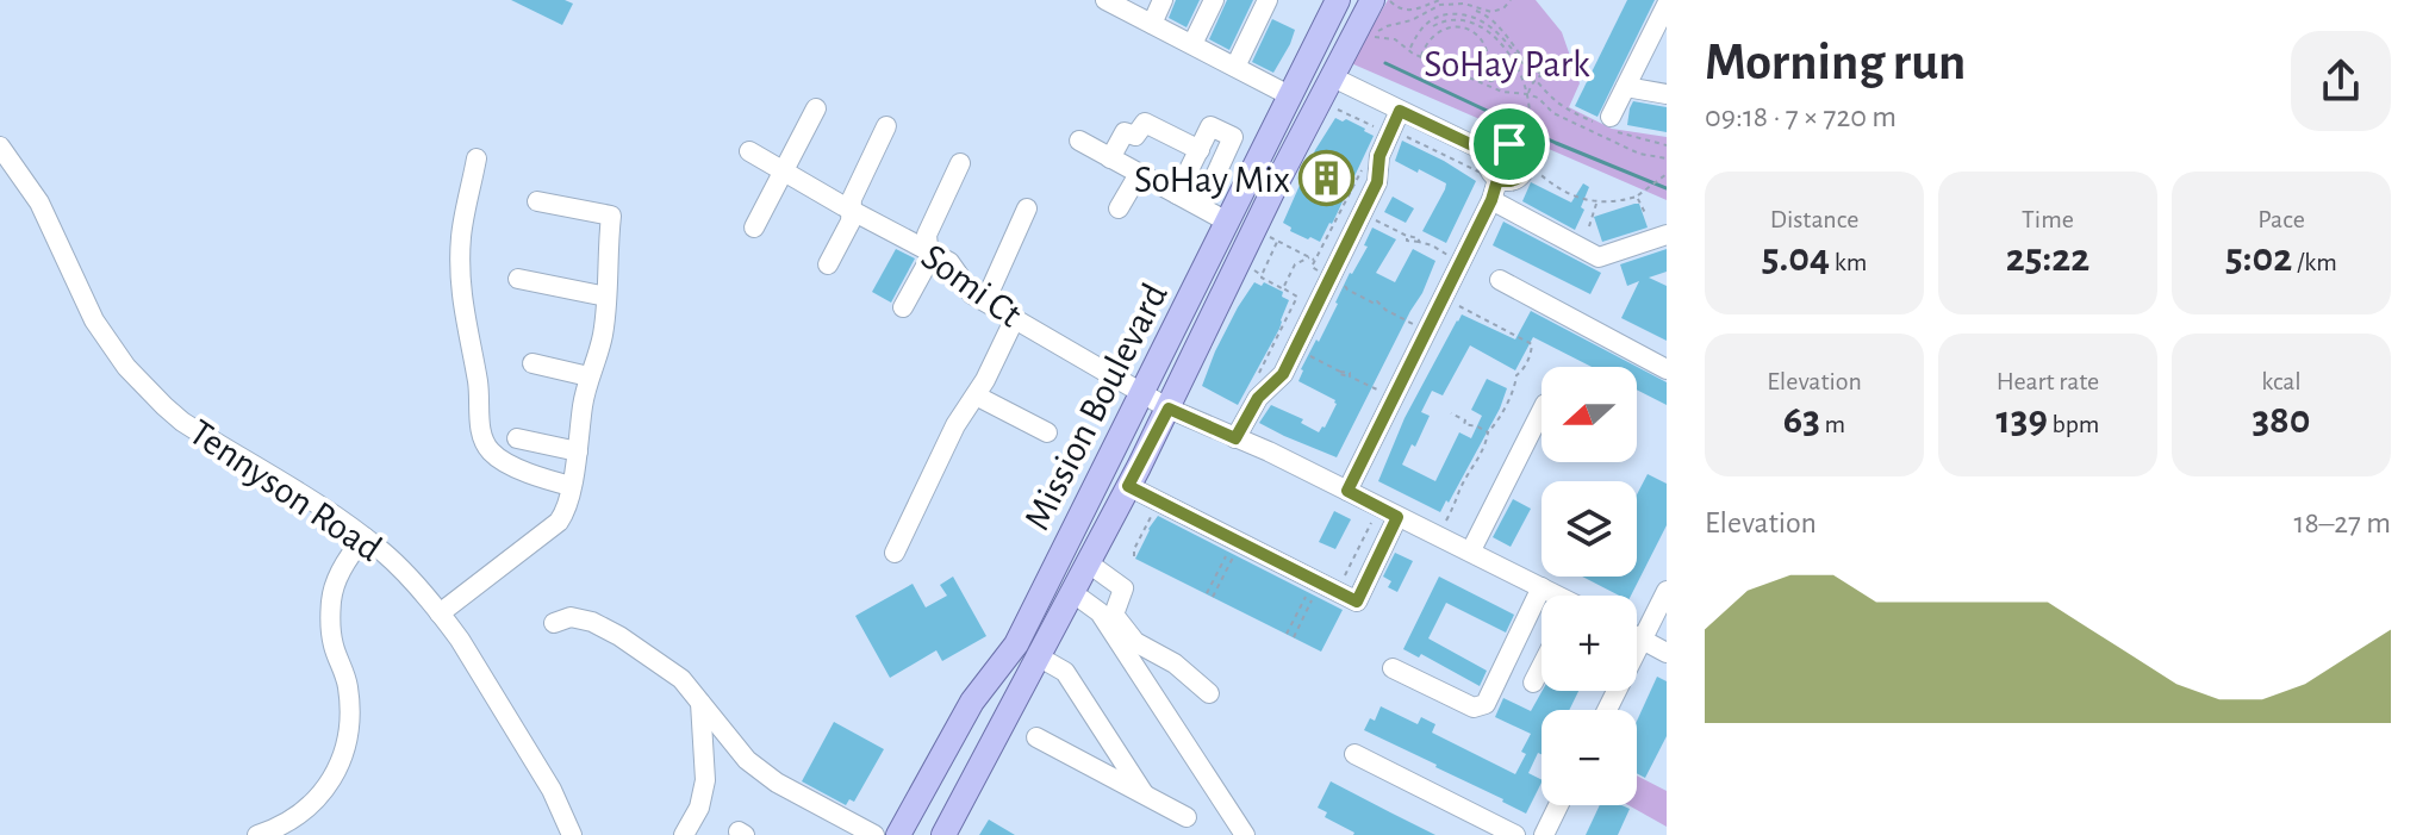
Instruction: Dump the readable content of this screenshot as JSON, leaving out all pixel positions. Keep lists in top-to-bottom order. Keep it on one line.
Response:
{"streets":{"main road":["Mission Boulevard"],"street":["Somi Ct","Tennyson Road"]},"crossings":[["Somi Ct","Mission Boulevard"]],"parks":["SoHay Park"],"places":{"building":["SoHay Mix"]},"north":"left","page":{"heading":["Morning run","09:18 · 7 × 720 m"],"stats":[["Distance","5.04 km"],["Time","25:22"],["Pace","5:02 /km"],["Elevation","63 m"],["Heart rate","139 bpm"],["kcal","380"]],"map_buttons":["+","−"],"chart":["Elevation","18–27 m"]}}
